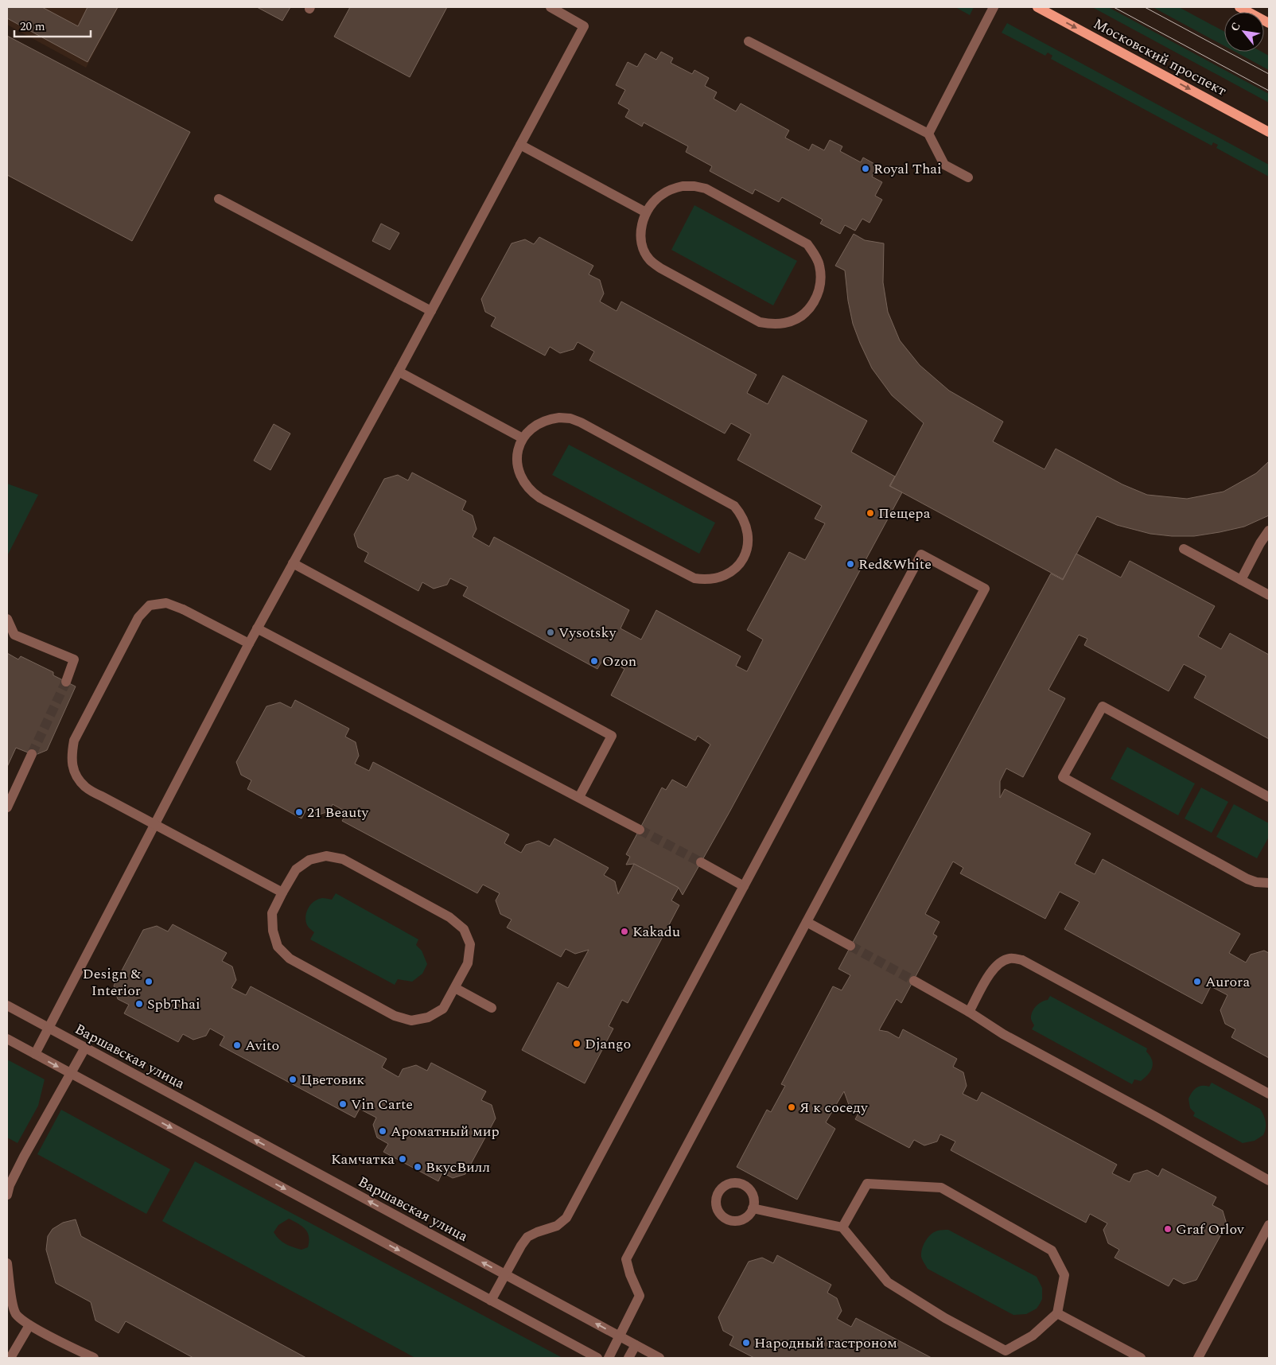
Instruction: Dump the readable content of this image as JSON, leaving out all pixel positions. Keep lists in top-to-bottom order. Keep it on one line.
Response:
{"streets":{"main road":["Московский проспект"],"street":["Варшавская улица"]},"one_way":["Московский проспект"],"places":["Royal Thai","Пещера","Red&White","Vysotsky","Ozon","21 Beauty","Kakadu","Design & Interior","Aurora","SpbThai","Django","Avito","Цветовик","Vin Carte","Я к соседу","Ароматный мир","Камчатка","ВкусВилл","Graf Orlov","Народный гастроном"],"scale_bar":"20 m","north":"top left"}
